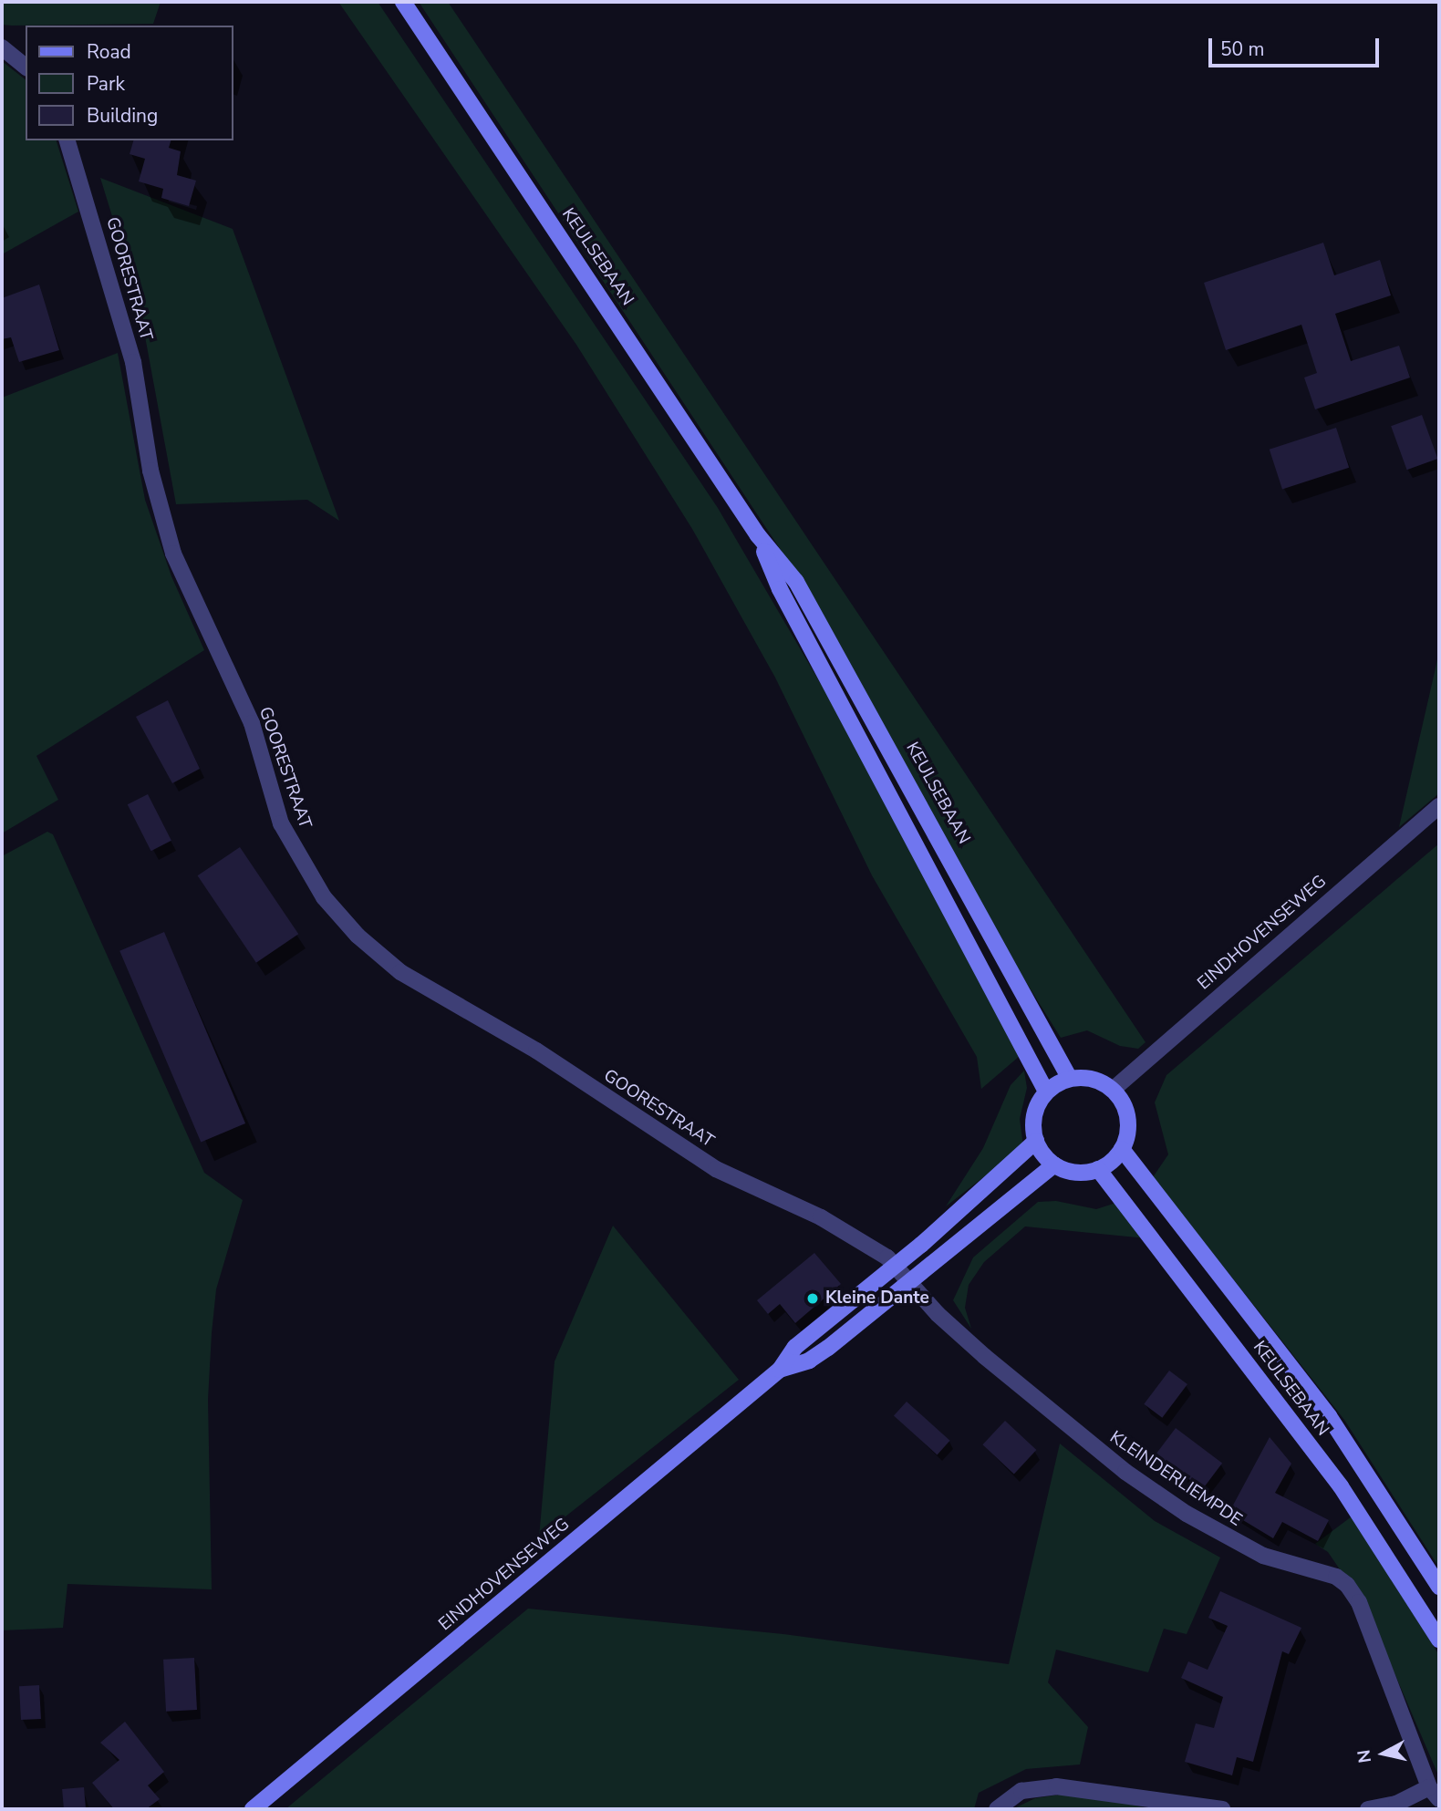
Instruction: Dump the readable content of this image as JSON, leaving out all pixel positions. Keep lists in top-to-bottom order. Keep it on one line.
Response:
{"streets":{"main road":["KEULSEBAAN","EINDHOVENSEWEG"],"street":["GOORESTRAAT","KLEINDERLIEMPDE"]},"crossings":[["KEULSEBAAN","EINDHOVENSEWEG"],["GOORESTRAAT","EINDHOVENSEWEG"],["GOORESTRAAT","KLEINDERLIEMPDE"],["EINDHOVENSEWEG","KLEINDERLIEMPDE"]],"places":["Kleine Dante"],"legend":["Road","Park","Building"],"scale_bar":"50 m","north":"left"}
